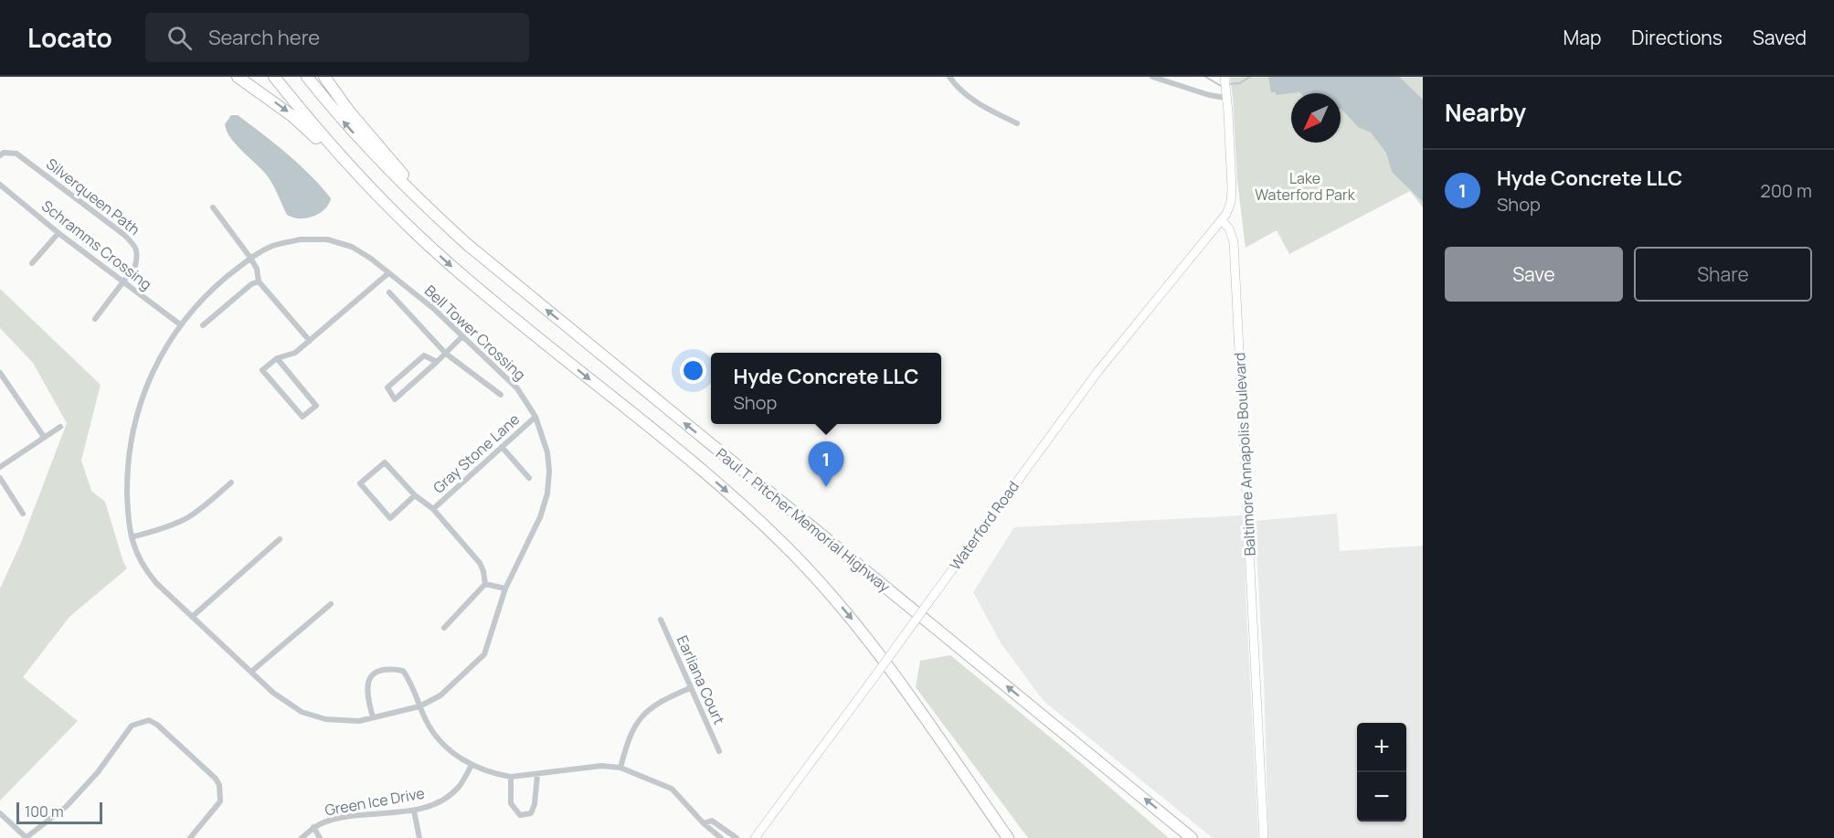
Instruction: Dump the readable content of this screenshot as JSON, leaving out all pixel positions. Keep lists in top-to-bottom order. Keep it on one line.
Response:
{"streets":{"highway":["Paul T. Pitcher Memorial Highway"],"main road":["Baltimore Annapolis Boulevard","Waterford Road"],"street":["Silverqueen Path","Schramms Crossing","Bell Tower Crossing","Gray Stone Lane","Earliana Court","Green Ice Drive"]},"crossings":[["Silverqueen Path","Schramms Crossing"],["Schramms Crossing","Bell Tower Crossing"],["Bell Tower Crossing","Gray Stone Lane"],["Baltimore Annapolis Boulevard","Waterford Road"]],"parks":["Lake Waterford Park"],"scale_bar":"100 m","north":"bottom left","page":{"header":"Locato","search":"Search here","nav":["Map","Directions","Saved"],"heading":"Nearby","list":[{"mark":"1","name":"Hyde Concrete LLC","note":"Shop","value":"200 m"}],"buttons":["Save","Share"],"popup":["Hyde Concrete LLC","Shop"],"pins":"1","map_buttons":["+","−"],"scale":"100 m"}}
